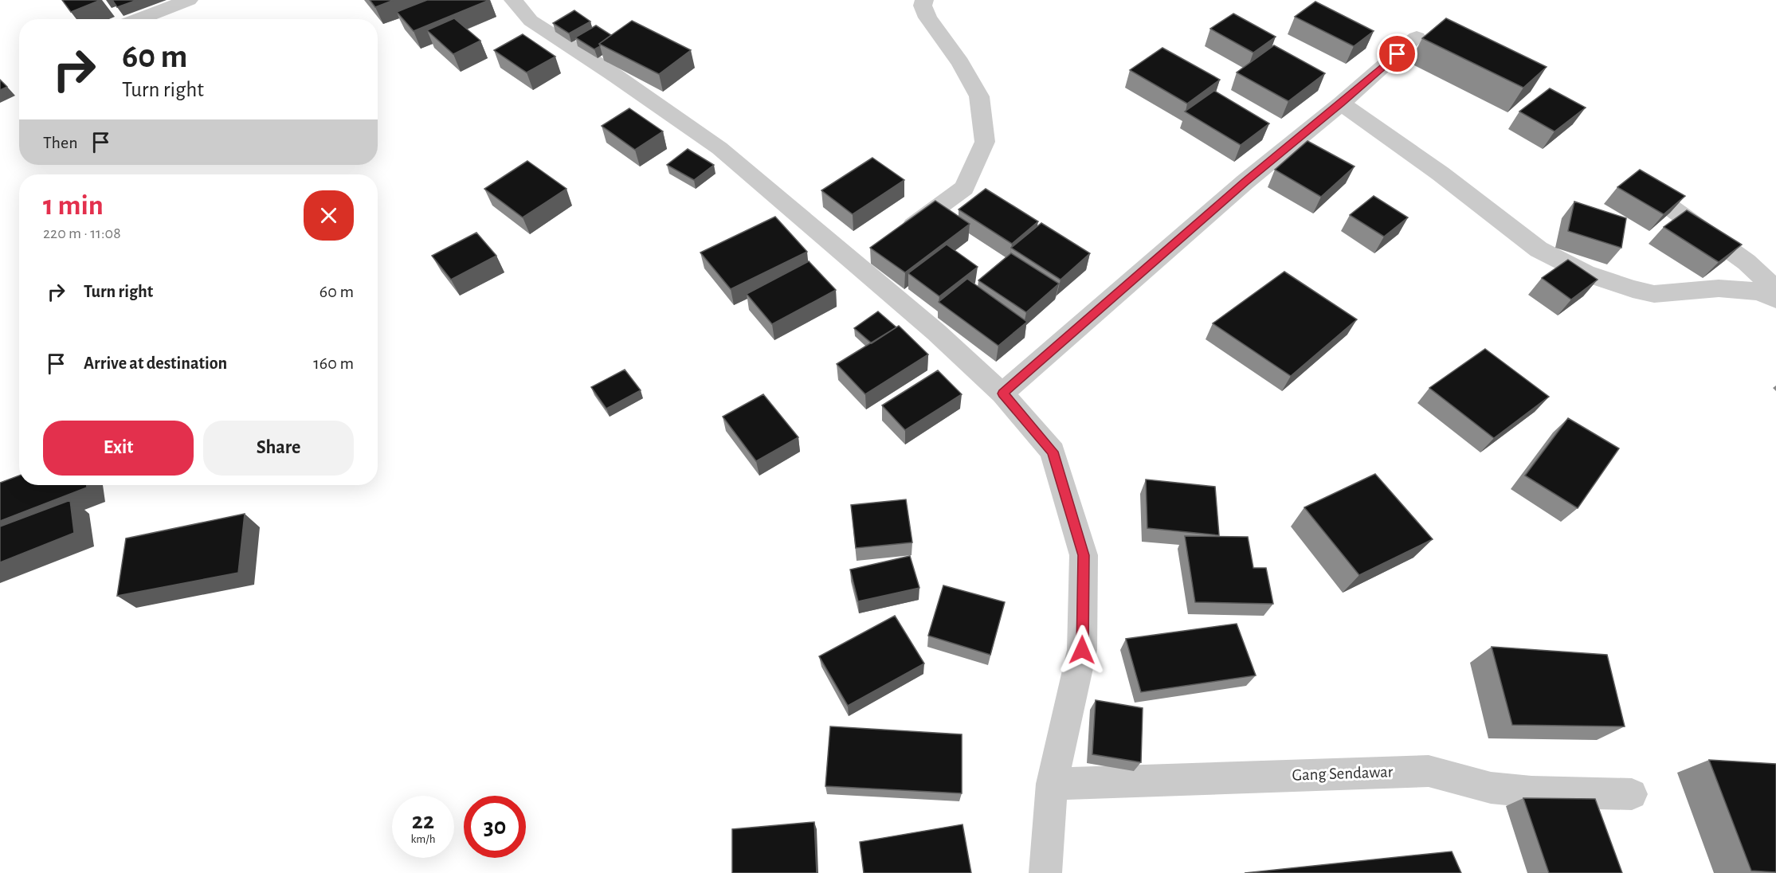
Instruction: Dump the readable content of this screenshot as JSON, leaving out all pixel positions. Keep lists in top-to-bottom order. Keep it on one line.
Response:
{"streets":{"street":["Gang Sendawar"]},"page":{"turn":["60 m","Turn right"],"then":"Then","heading":["1 min","220 m · 11:08"],"list":[{"name":"Turn right","value":"60 m"},{"name":"Arrive at destination","value":"160 m"}],"buttons":["Exit","Share"],"speed":"22 km/h","limit":"30"}}
